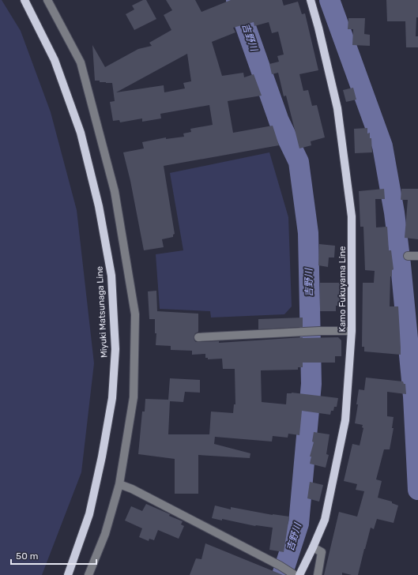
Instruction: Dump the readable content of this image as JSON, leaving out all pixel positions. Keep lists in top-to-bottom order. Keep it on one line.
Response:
{"streets":{"main road":["Kamo Fukuyama Line","Miyuki Matsunaga Line"]},"water":["吉野川"],"scale_bar":"50 m"}
